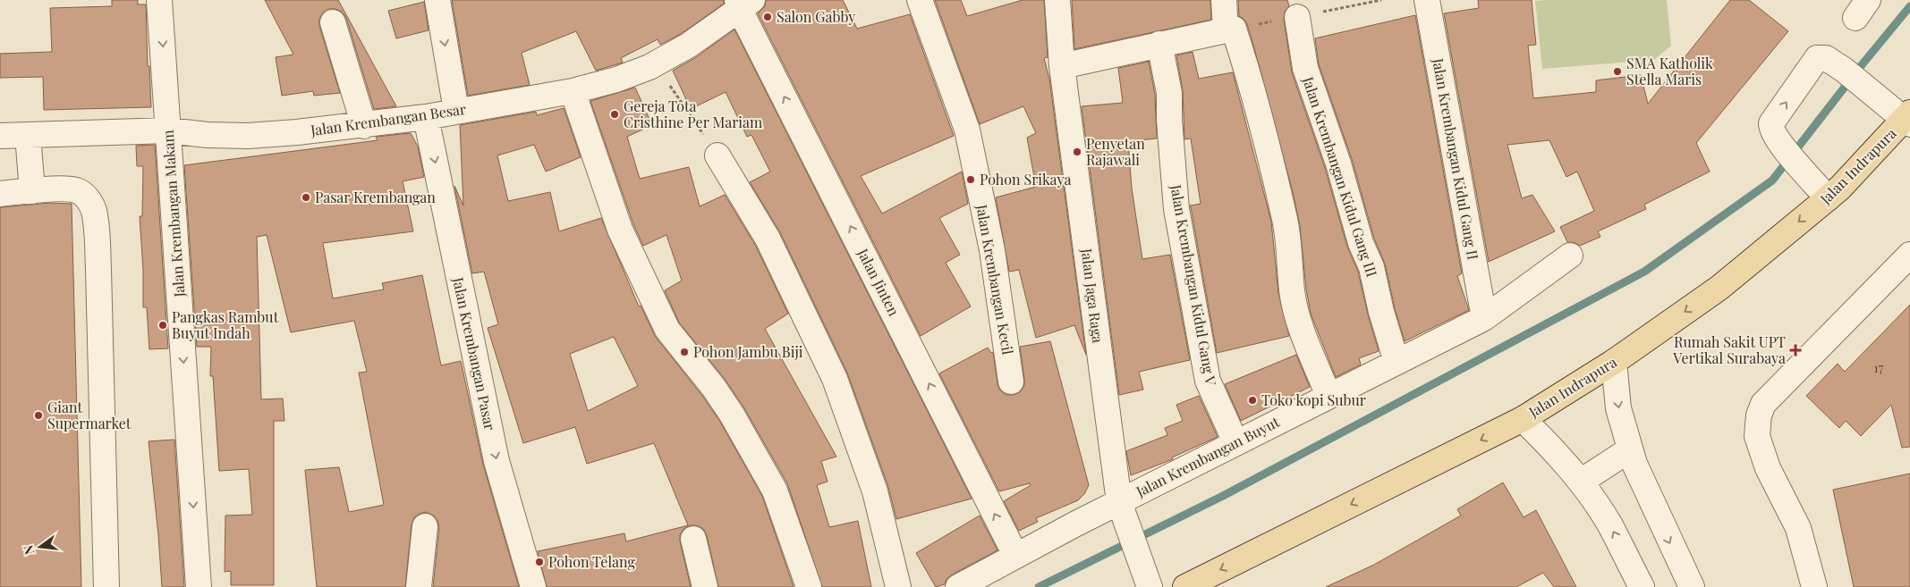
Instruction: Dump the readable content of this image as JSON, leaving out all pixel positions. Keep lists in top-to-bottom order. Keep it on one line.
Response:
{"streets":{"main road":["Jalan Indrapura"],"street":["Jalan Krembangan Besar","Jalan Krembangan Kidul Gang II","Jalan Krembangan Kidul Gang III","Jalan Krembangan Makam","Jalan Krembangan Kecil","Jalan Jinten","Jalan Krembangan Kidul Gang V","Jalan Jaga Raga","Jalan Krembangan Pasar","Jalan Krembangan Buyut"]},"crossings":[["Jalan Krembangan Besar","Jalan Krembangan Makam"],["Jalan Krembangan Besar","Jalan Jinten"],["Jalan Krembangan Besar","Jalan Krembangan Pasar"],["Jalan Krembangan Kidul Gang II","Jalan Krembangan Buyut"],["Jalan Krembangan Kidul Gang III","Jalan Krembangan Buyut"],["Jalan Jinten","Jalan Krembangan Buyut"],["Jalan Krembangan Kidul Gang V","Jalan Krembangan Buyut"],["Jalan Jaga Raga","Jalan Krembangan Buyut"]],"one_way":["Jalan Indrapura","Jalan Krembangan Makam"],"places":{"other":["Salon Gabby","SMA Katholik Stella Maris","Gereja Tota Cristhine Per Mariam","Penyetan Rajawali","Pohon Srikaya","Pasar Krembangan","Pangkas Rambut Buyut Indah","Pohon Jambu Biji","Toko kopi Subur","Giant Supermarket","Pohon Telang"],"health":["Rumah Sakit UPT Vertikal Surabaya"]},"house_numbers":["17"],"north":"left"}
